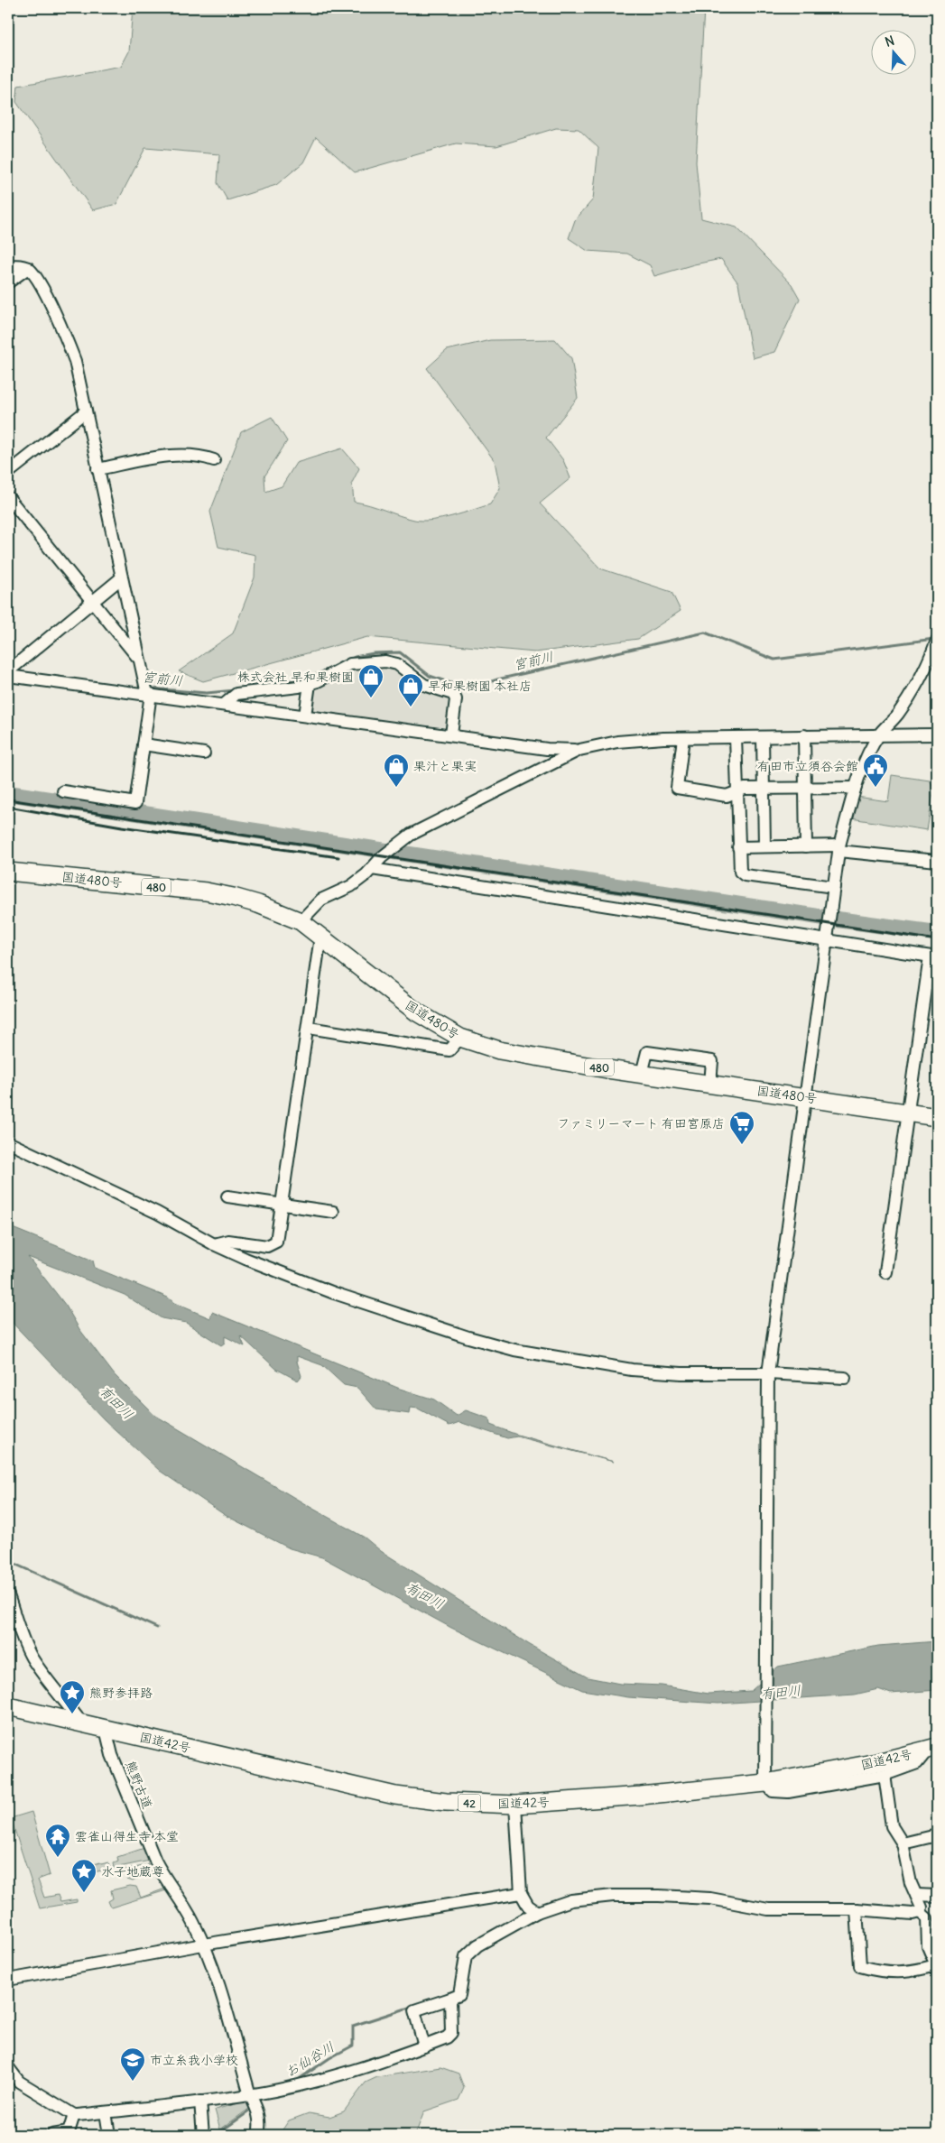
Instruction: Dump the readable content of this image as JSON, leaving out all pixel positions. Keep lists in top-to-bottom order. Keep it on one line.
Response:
{"streets":{"highway":["国道480号","480","国道42号","42"],"street":["熊野古道"]},"crossings":[["国道42号","熊野古道"]],"water":["宮前川","有田川","お仙谷川"],"places":{"shop":["株式会社 早和果樹園","早和果樹園 本社店","果汁と果実"],"public building":["有田市立須谷会館"],"supermarket":["ファミリーマート 有田宮原店"],"place":["熊野参拝路","水子地蔵尊"],"temple":["雲雀山得生寺 本堂"],"school or university":["市立糸我小学校"]},"north":"top"}
